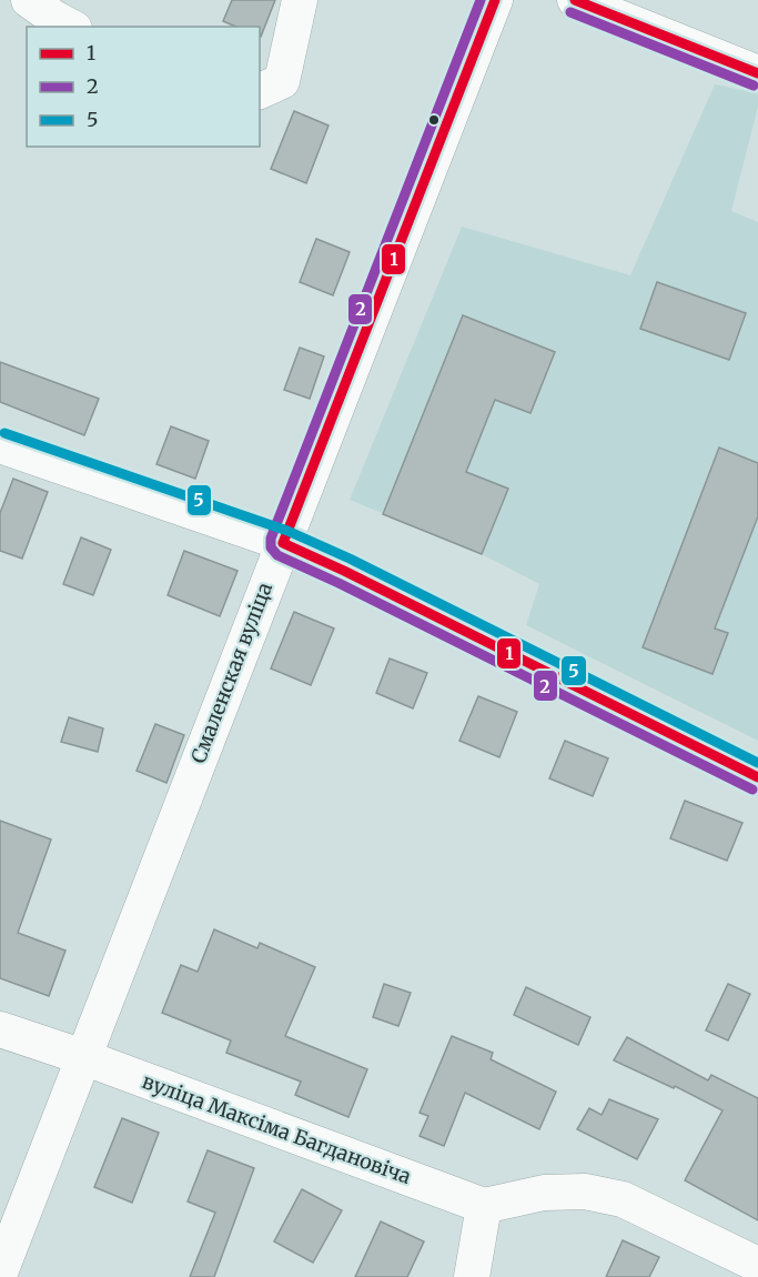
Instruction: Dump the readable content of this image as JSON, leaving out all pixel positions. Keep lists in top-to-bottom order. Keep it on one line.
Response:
{"streets":{"street":["Смаленская вуліца","вуліца Максіма Багдановіча"]},"crossings":[["Смаленская вуліца","вуліца Максіма Багдановіча"]],"lines":["transit line 1","transit line 2","transit line 5"],"legend":["1","2","5"]}
